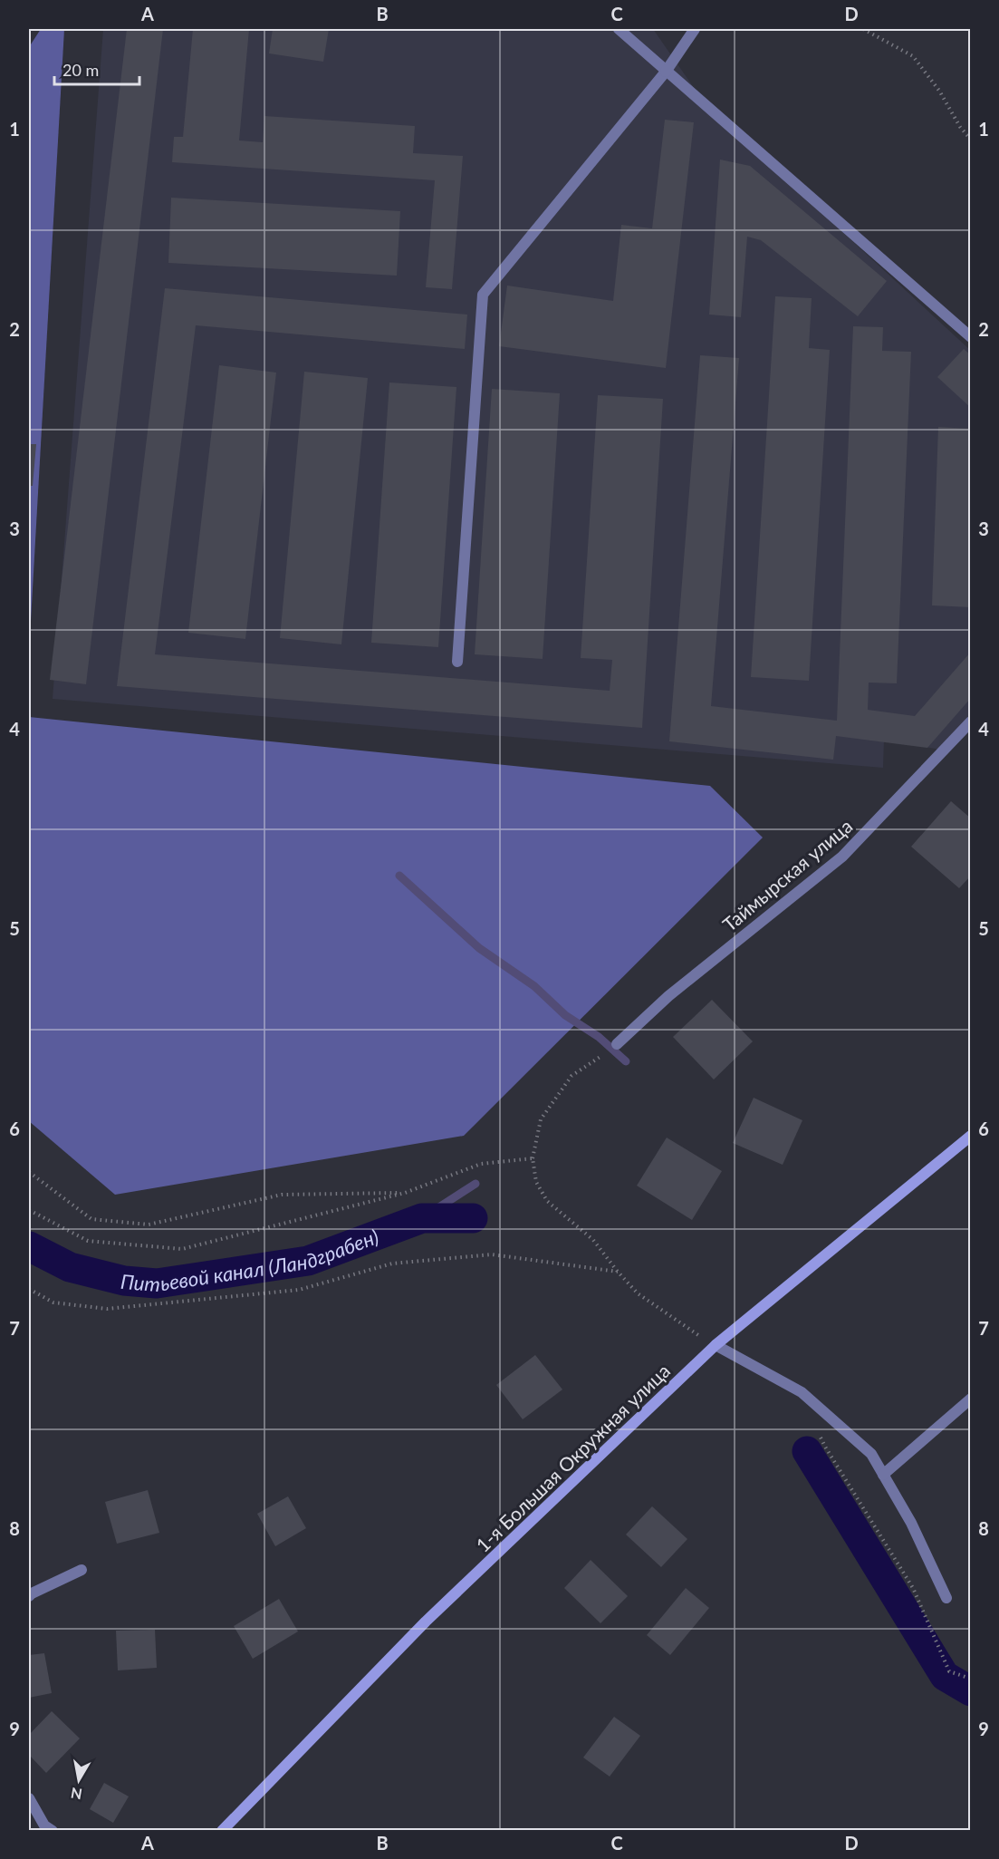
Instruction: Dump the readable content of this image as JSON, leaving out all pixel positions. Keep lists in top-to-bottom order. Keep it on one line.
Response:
{"streets":{"street":["Таймырская улица","1-я Большая Окружная улица"]},"water":["Питьевой канал (Ландграбен)"],"scale_bar":"20 m","north":"bottom","grid":{"columns":["A","B","C","D"],"rows":["1","2","3","4","5","6","7","8","9"]}}
